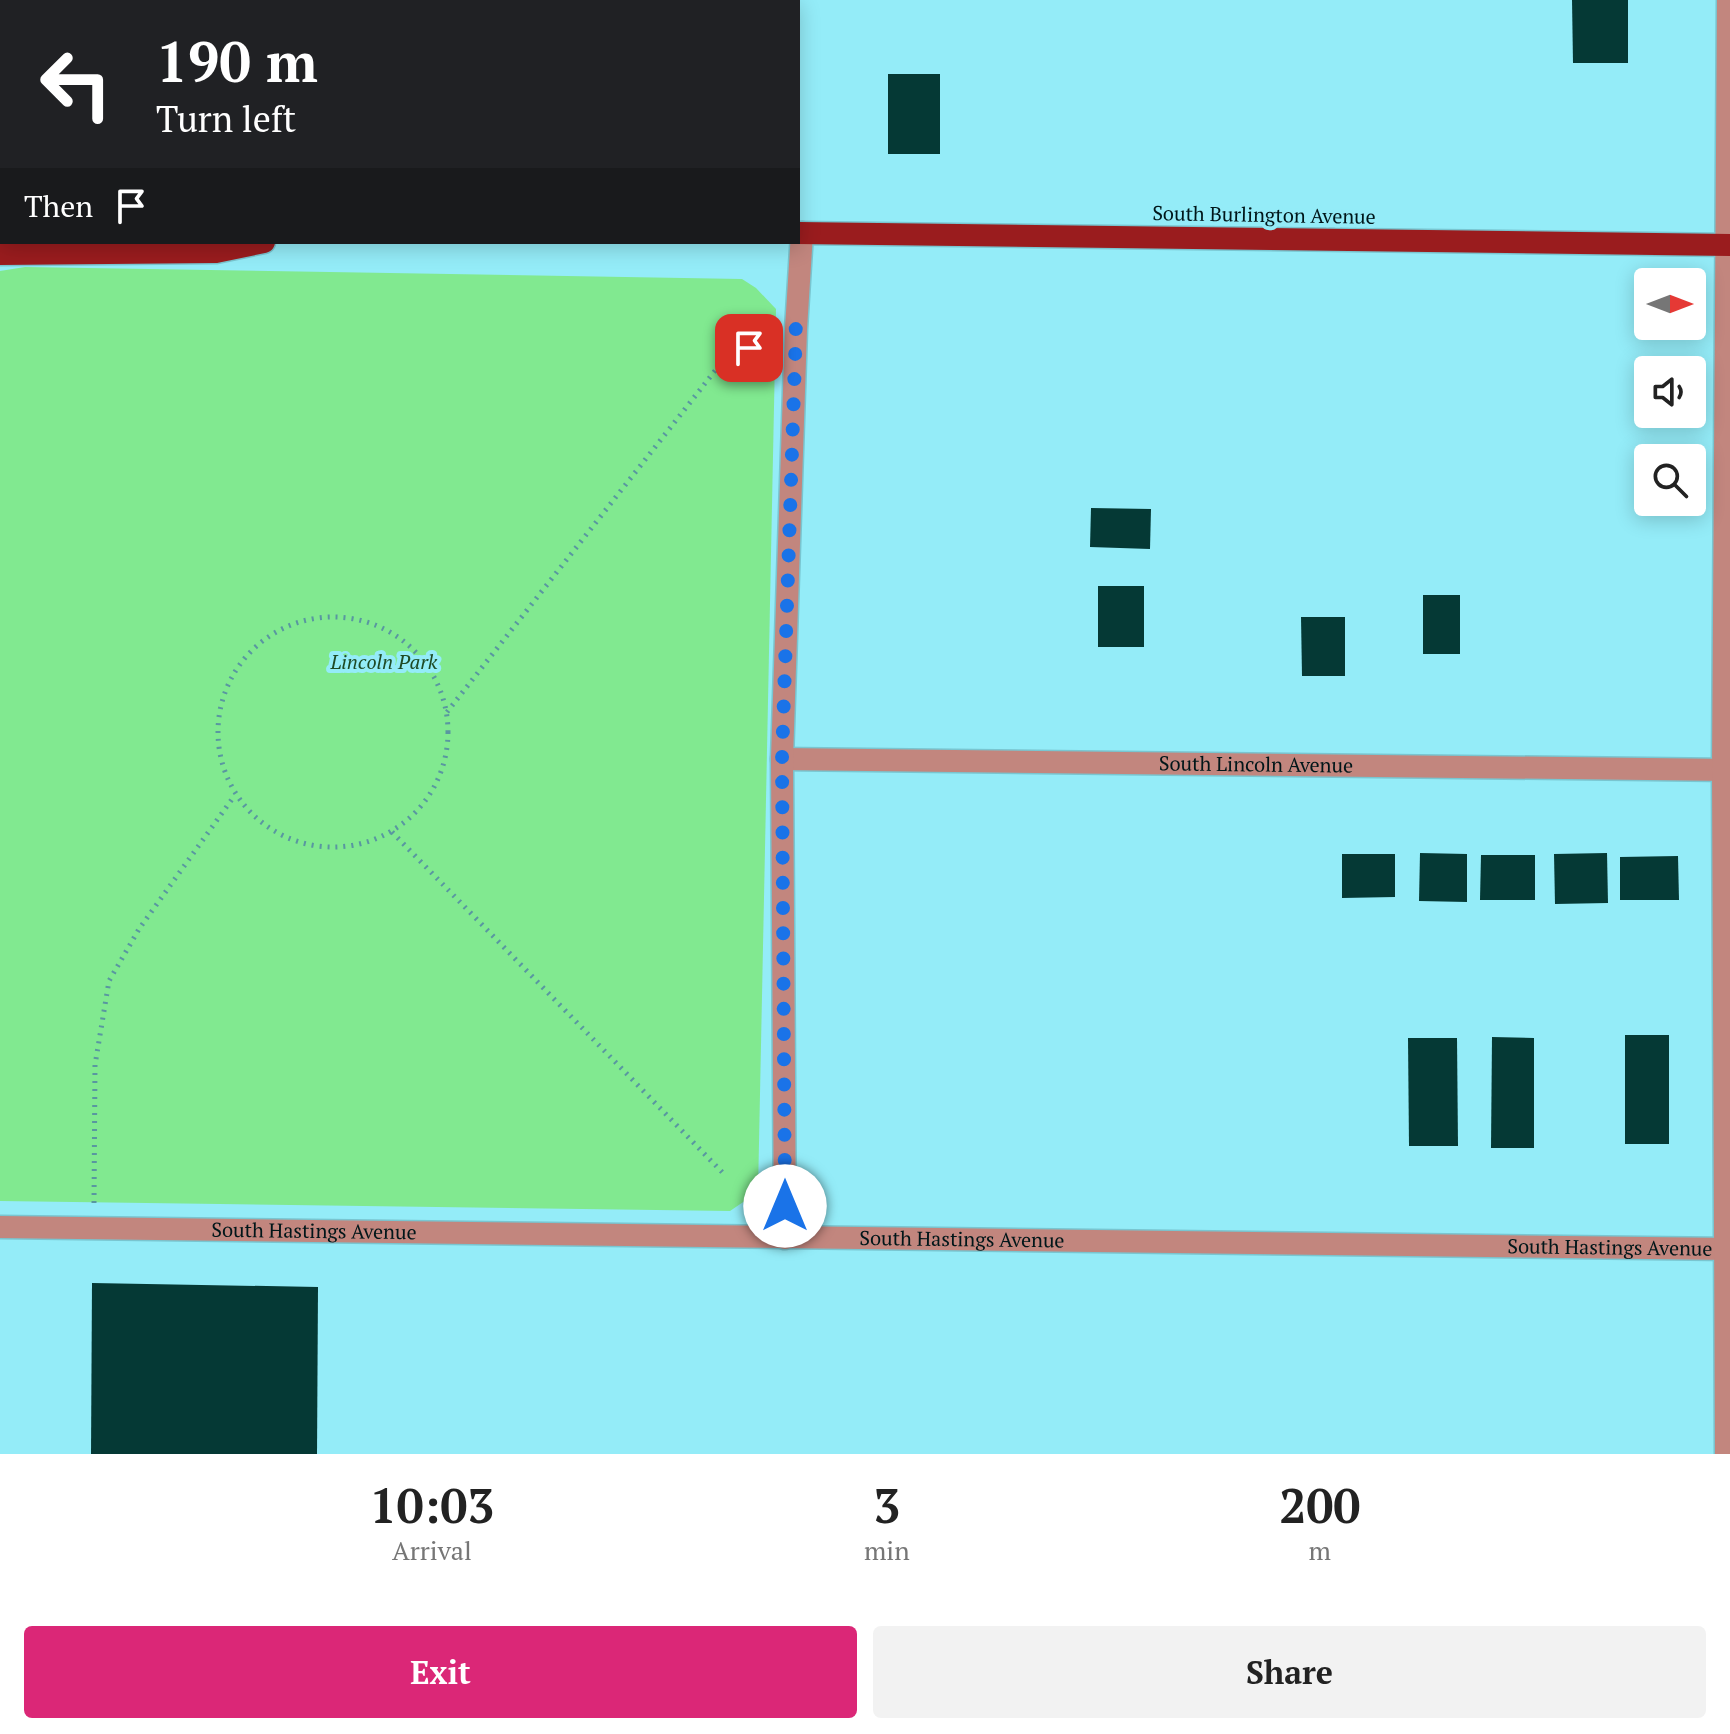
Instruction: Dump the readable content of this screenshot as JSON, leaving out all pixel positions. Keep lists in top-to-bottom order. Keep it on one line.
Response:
{"streets":{"highway":["South Burlington Avenue"],"street":["South Lincoln Avenue","South Hastings Avenue"]},"parks":["Lincoln Park"],"north":"right","page":{"turn":["190 m","Turn left"],"then":"Then","eta":["10:03","Arrival","3","min","200","m"],"buttons":["Exit","Share"]}}
